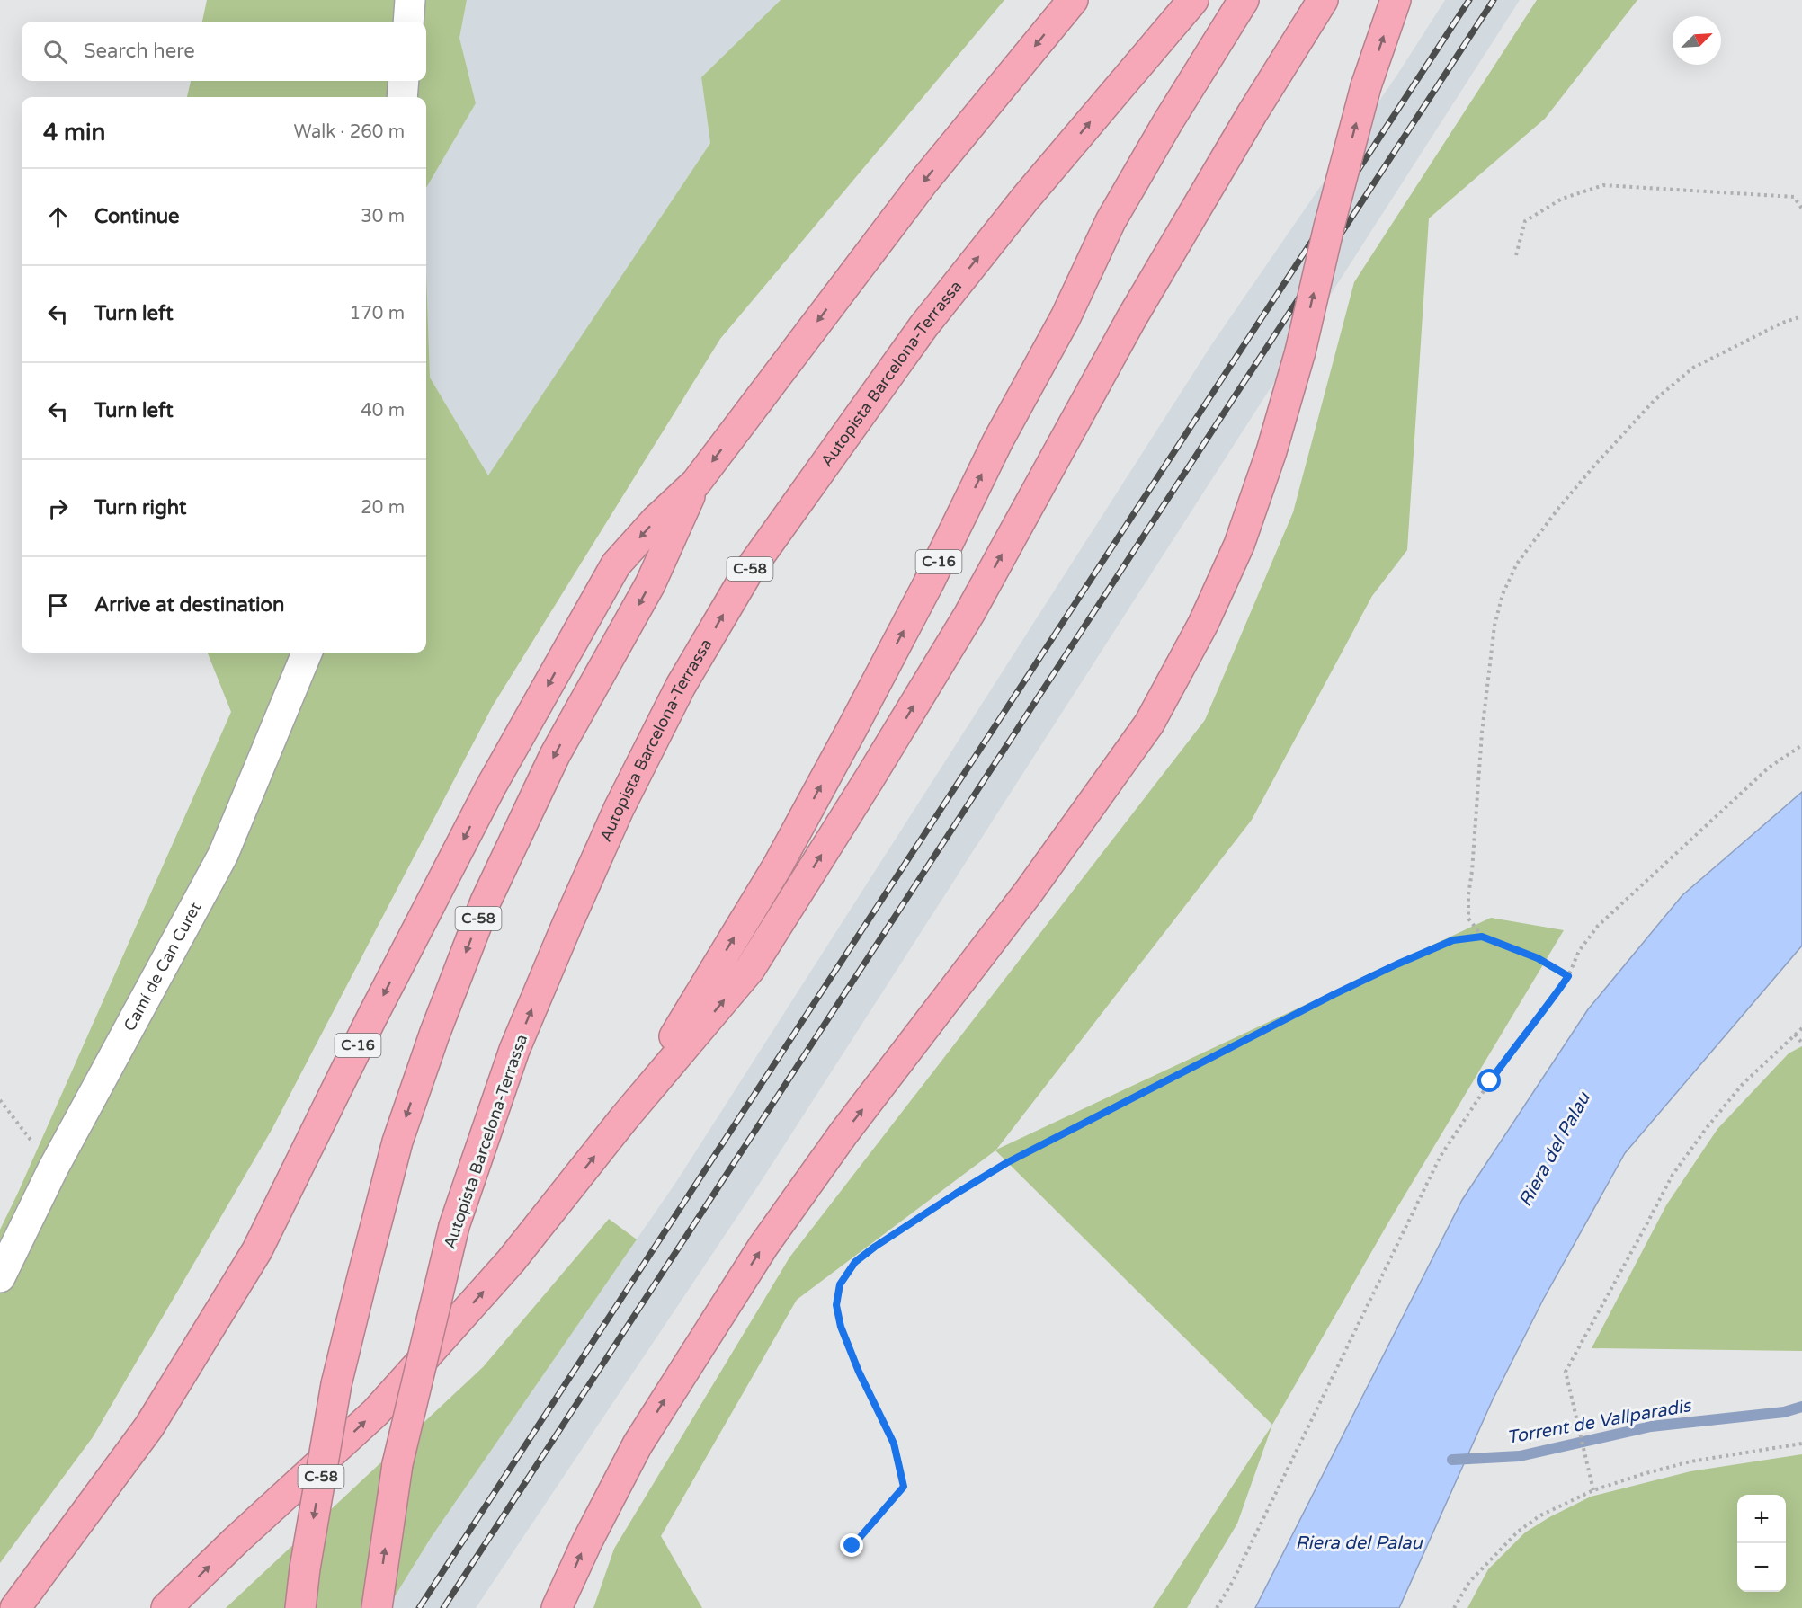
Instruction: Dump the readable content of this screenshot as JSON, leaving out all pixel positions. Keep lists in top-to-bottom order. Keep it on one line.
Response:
{"streets":{"highway":["Autopista Barcelona-Terrassa","C-16","C-58"],"street":["Camí de Can Curet"]},"crossings":[["C-16","C-58"]],"water":["Riera del Palau","Torrent de Vallparadis"],"north":"top right","page":{"search":"Search here","heading":["4 min","Walk · 260 m"],"list":[["Continue","30 m"],["Turn left","170 m"],["Turn left","40 m"],["Turn right","20 m"],"Arrive at destination"],"map_buttons":["+","−"]}}
